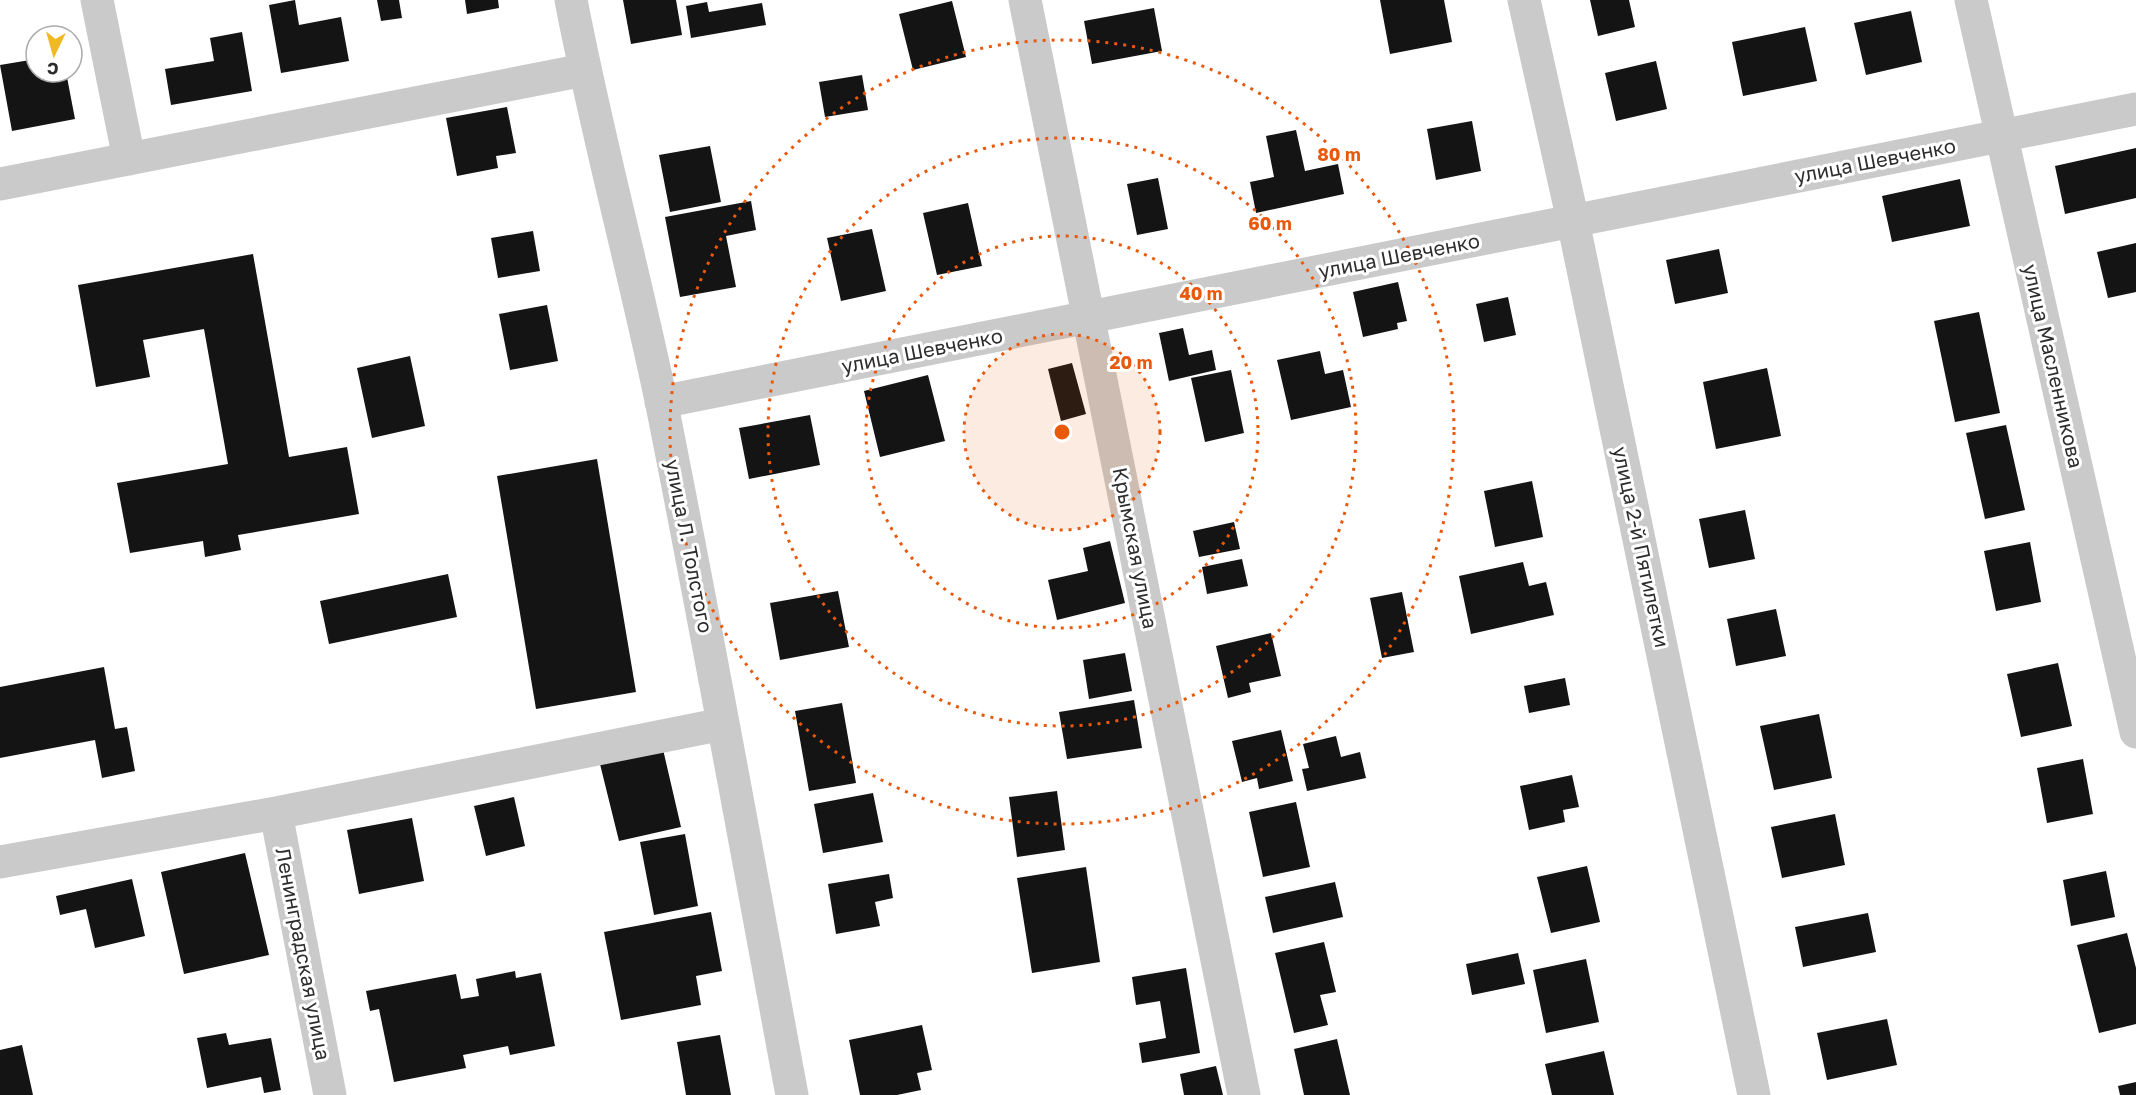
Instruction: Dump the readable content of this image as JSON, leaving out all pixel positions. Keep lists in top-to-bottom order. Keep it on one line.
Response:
{"streets":{"street":["улица Шевченко","улица Масленникова","улица Л. Толстого","улица 2-й Пятилетки","Крымская улица","Ленинградская улица"]},"crossings":[["улица Шевченко","улица Масленникова"],["улица Шевченко","улица Л. Толстого"],["улица Шевченко","улица 2-й Пятилетки"],["улица Шевченко","Крымская улица"]],"north":"bottom","rings":["80 m","60 m","40 m","20 m"]}
